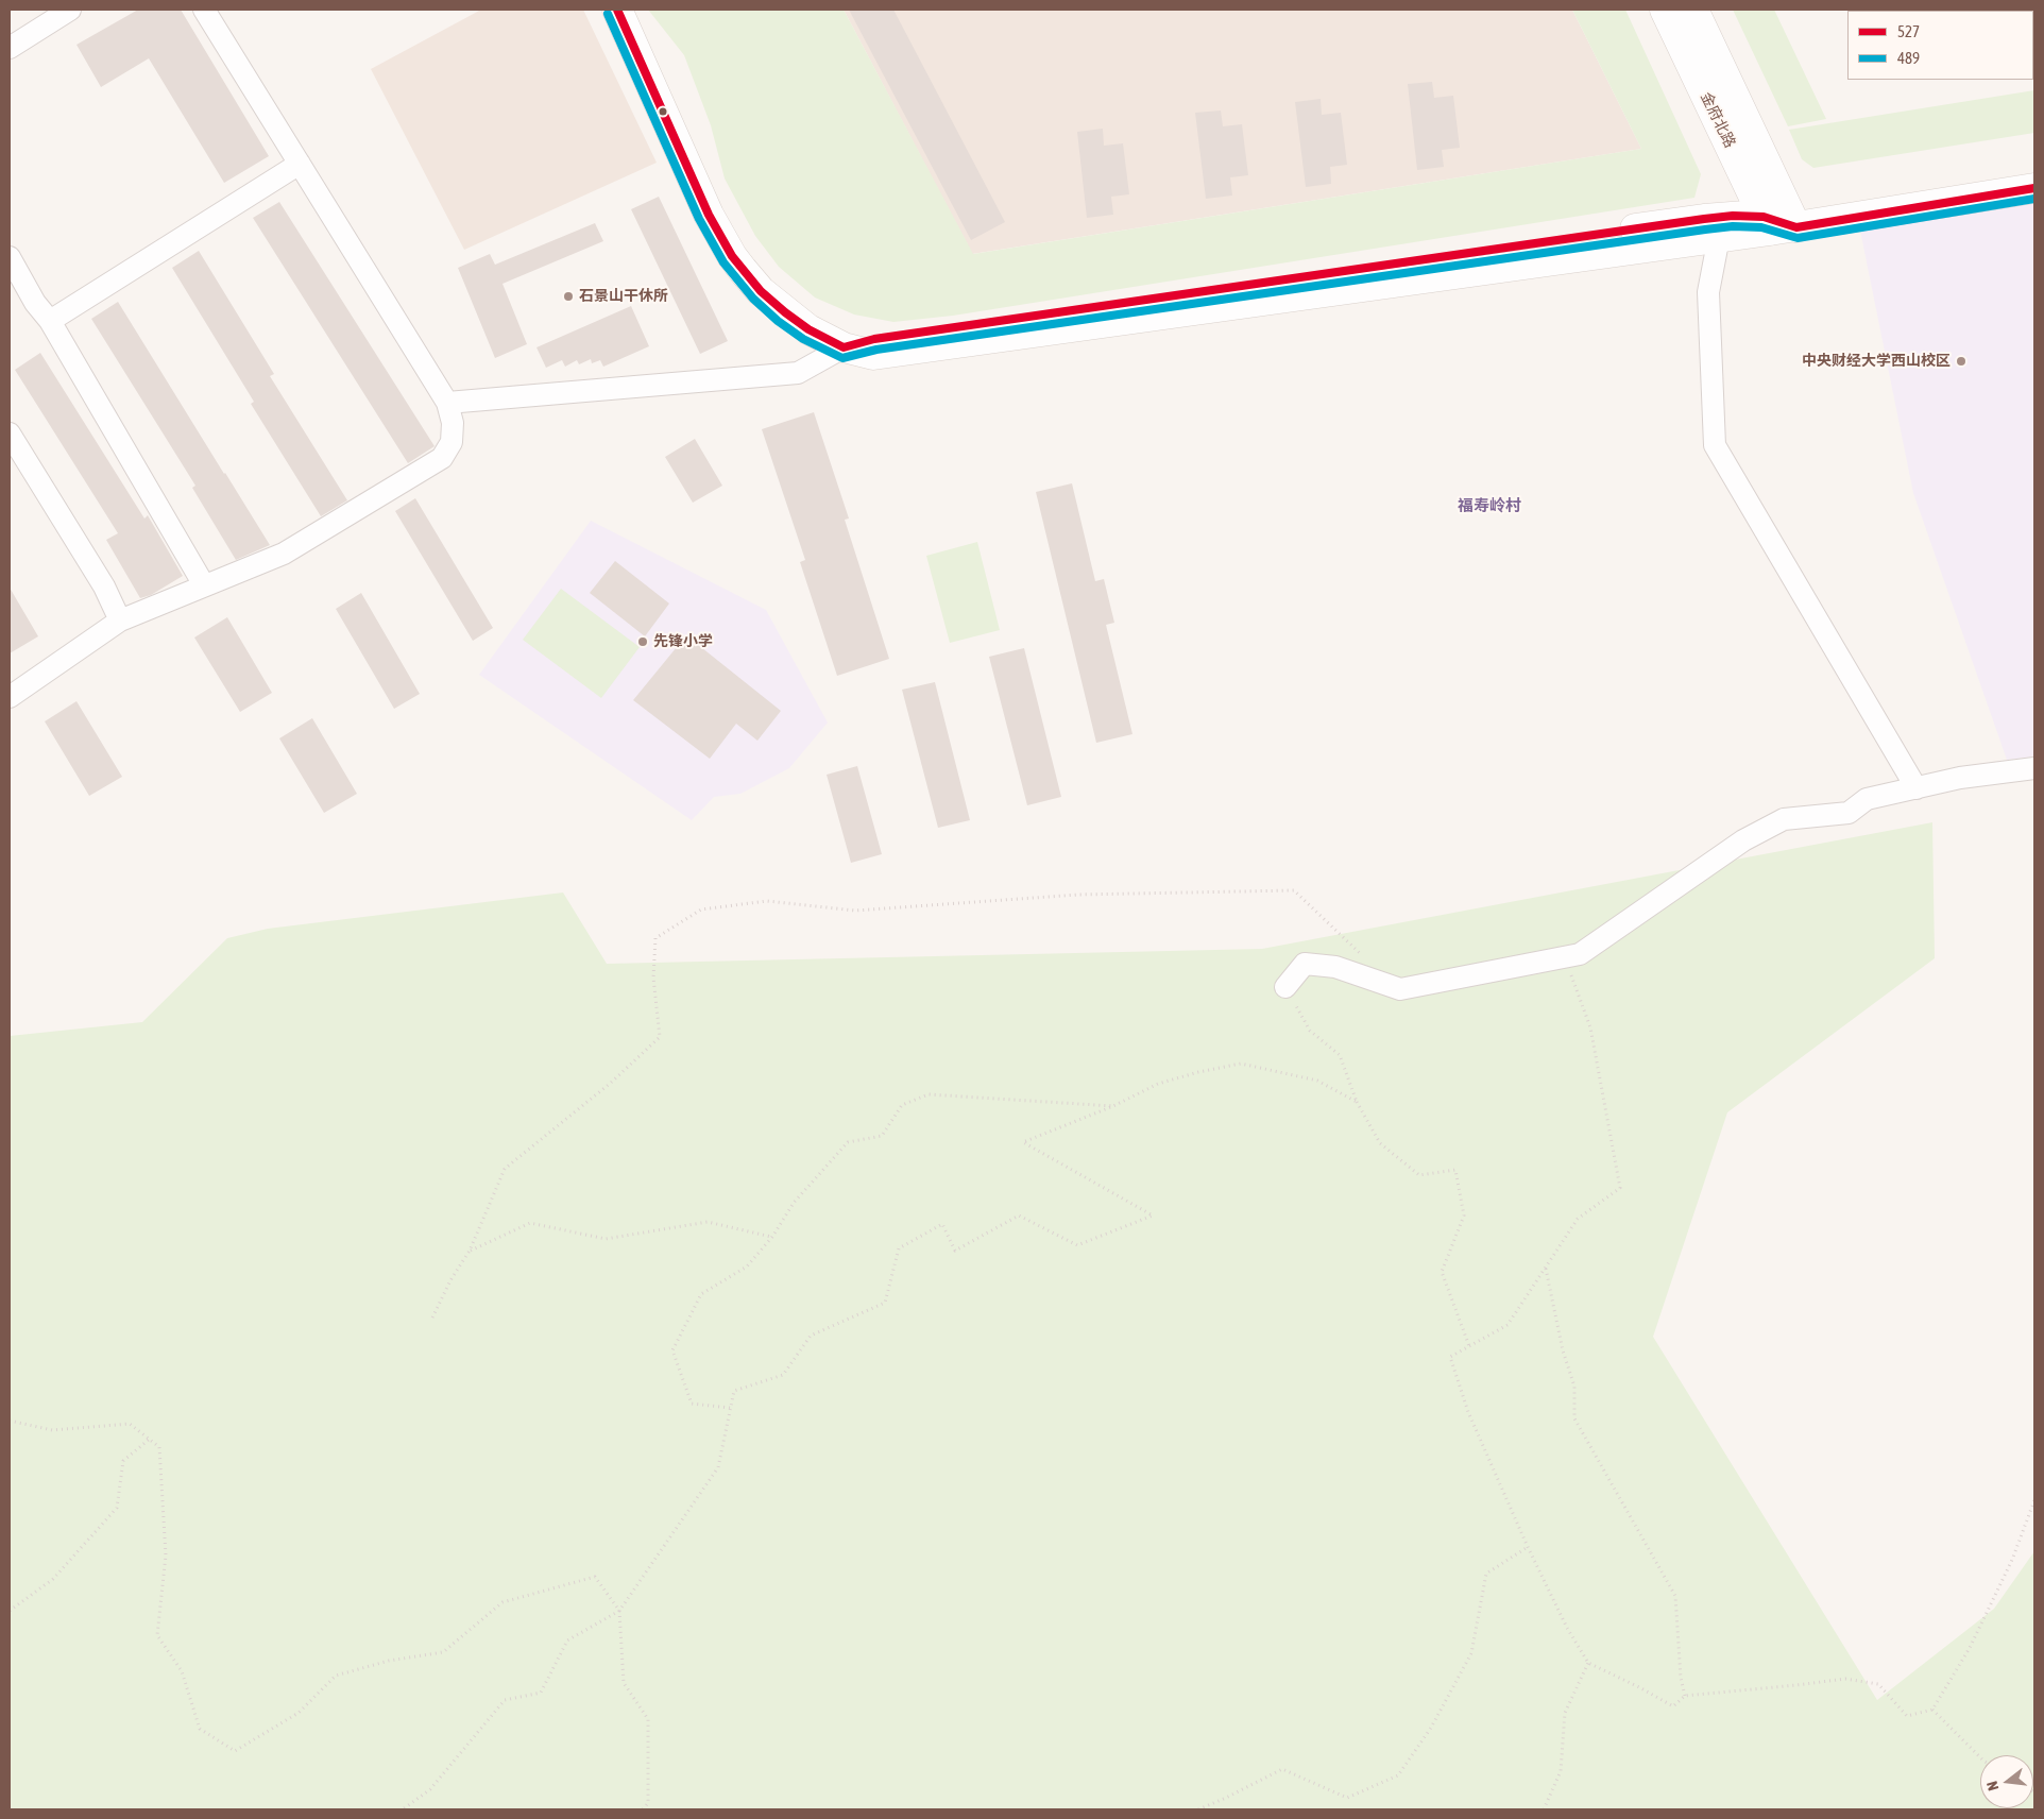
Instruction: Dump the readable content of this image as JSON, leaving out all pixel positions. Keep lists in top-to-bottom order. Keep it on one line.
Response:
{"streets":{"street":["金府北路"]},"districts":["福寿岭村"],"places":["石景山干休所","中央财经大学西山校区","先锋小学"],"lines":["transit line 527","transit line 489"],"legend":["527","489"],"north":"left"}
